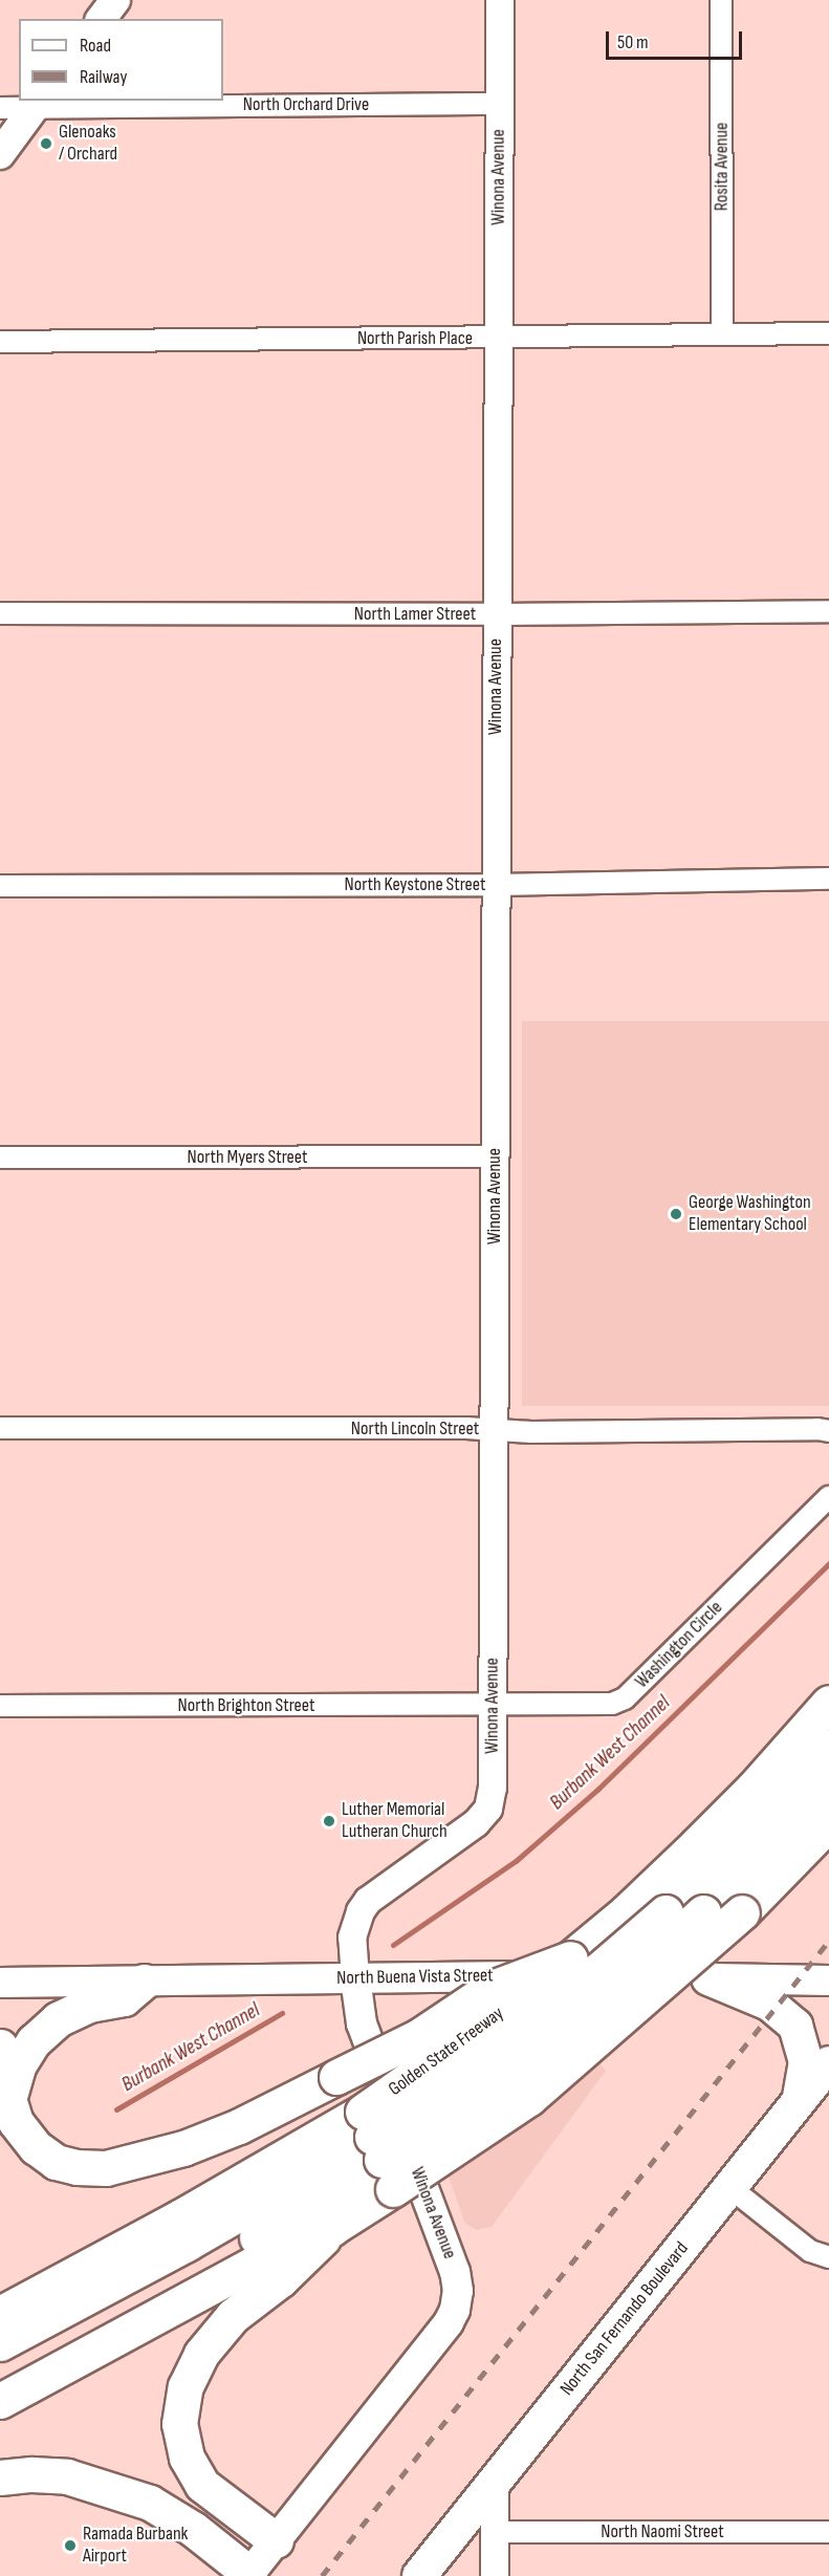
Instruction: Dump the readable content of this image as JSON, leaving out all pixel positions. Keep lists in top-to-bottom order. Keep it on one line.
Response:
{"streets":{"highway":["Golden State Freeway"],"main road":["Winona Avenue","North Buena Vista Street","North San Fernando Boulevard"],"street":["North Orchard Drive","Rosita Avenue","North Parish Place","North Lamer Street","North Keystone Street","North Myers Street","North Lincoln Street","Washington Circle","North Brighton Street","North Naomi Street"]},"crossings":[["North Orchard Drive","Winona Avenue"],["Rosita Avenue","North Parish Place"],["Winona Avenue","North Parish Place"],["Winona Avenue","North Lamer Street"],["Winona Avenue","North Keystone Street"],["Winona Avenue","North Myers Street"],["Winona Avenue","North Lincoln Street"],["Winona Avenue","Washington Circle"],["Winona Avenue","North Brighton Street"],["Winona Avenue","North Buena Vista Street"],["Washington Circle","North Brighton Street"]],"water":["Burbank West Channel"],"places":["Glenoaks / Orchard","George Washington Elementary School","Luther Memorial Lutheran Church","Ramada Burbank Airport"],"legend":["Road","Railway"],"scale_bar":"50 m"}
